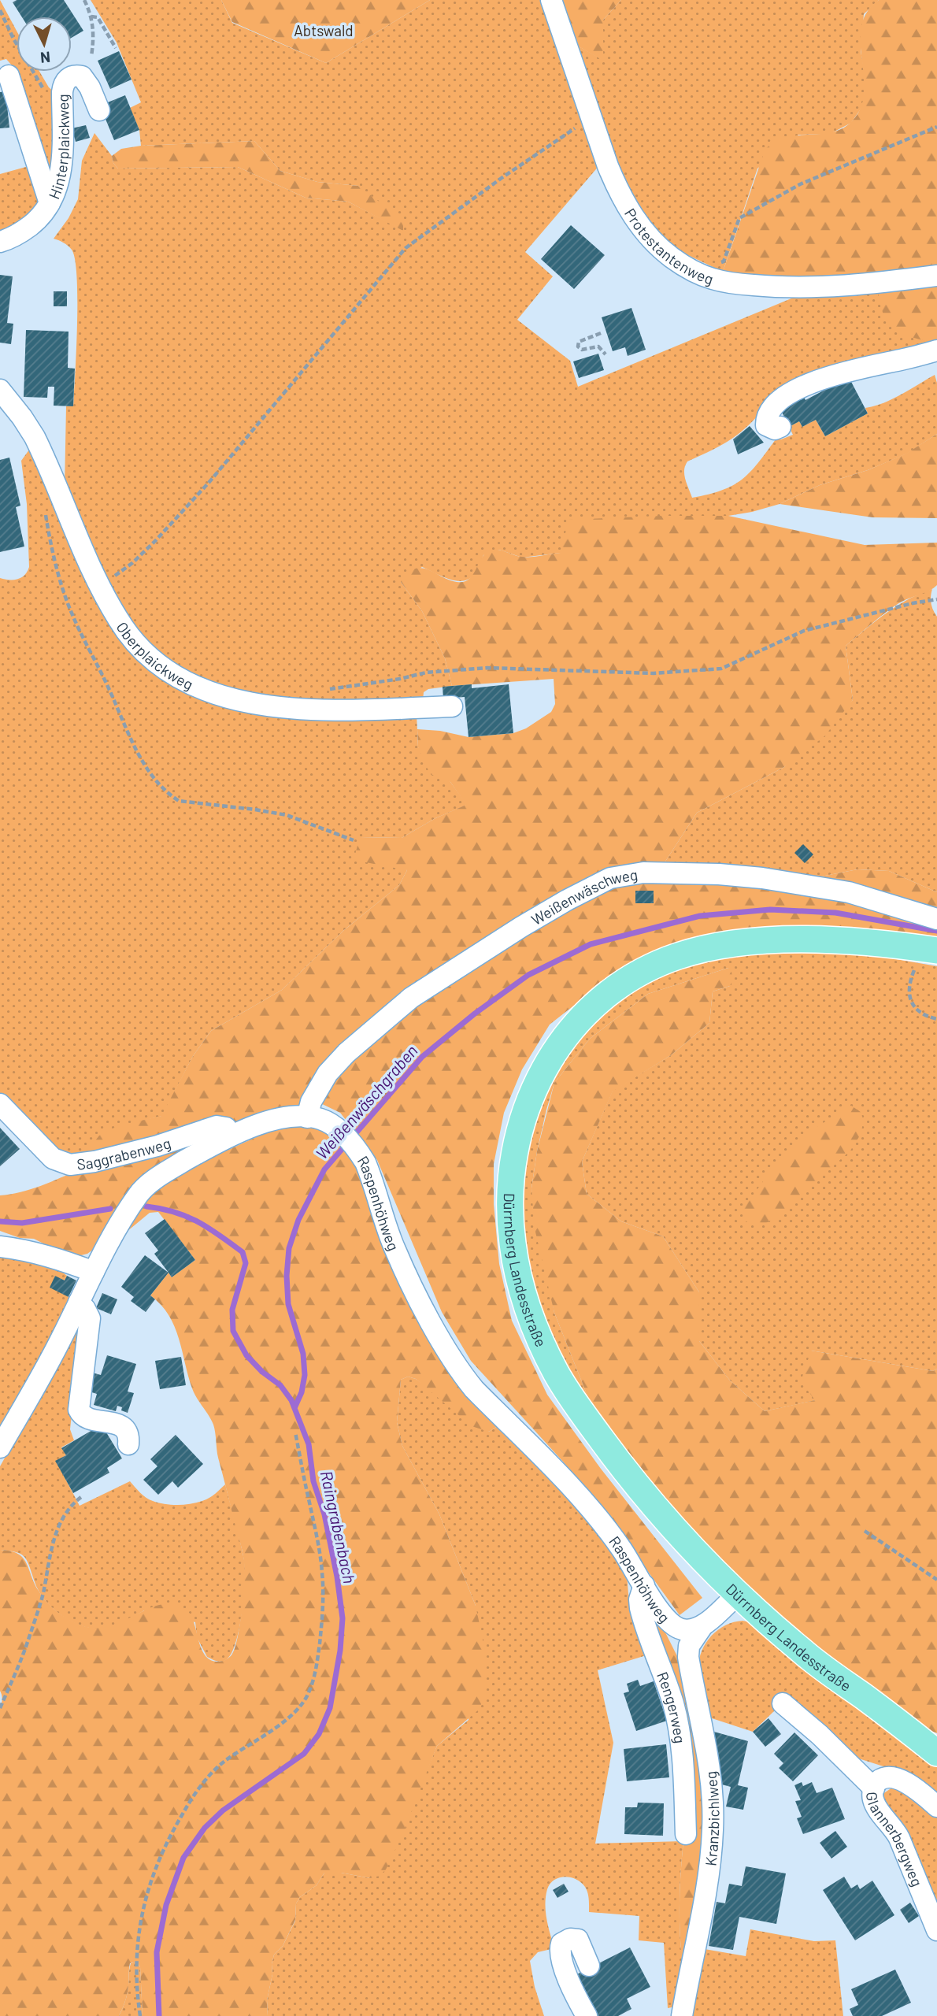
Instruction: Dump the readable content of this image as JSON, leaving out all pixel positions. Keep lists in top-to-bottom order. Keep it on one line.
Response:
{"streets":{"main road":["Dürrnberg Landesstraße"],"street":["Hinterplaickweg","Protestantenweg","Oberplaickweg","Weißenwäschweg","Saggrabenweg","Raspenhöhweg","Rengerweg","Kranzbichlweg","Glannerbergweg"]},"crossings":[["Weißenwäschweg","Raspenhöhweg"],["Saggrabenweg","Raspenhöhweg"],["Raspenhöhweg","Rengerweg"],["Raspenhöhweg","Kranzbichlweg"]],"water":["Weißenwäschgraben","Raingrabenbach"],"parks":["Abtswald"],"north":"bottom"}
